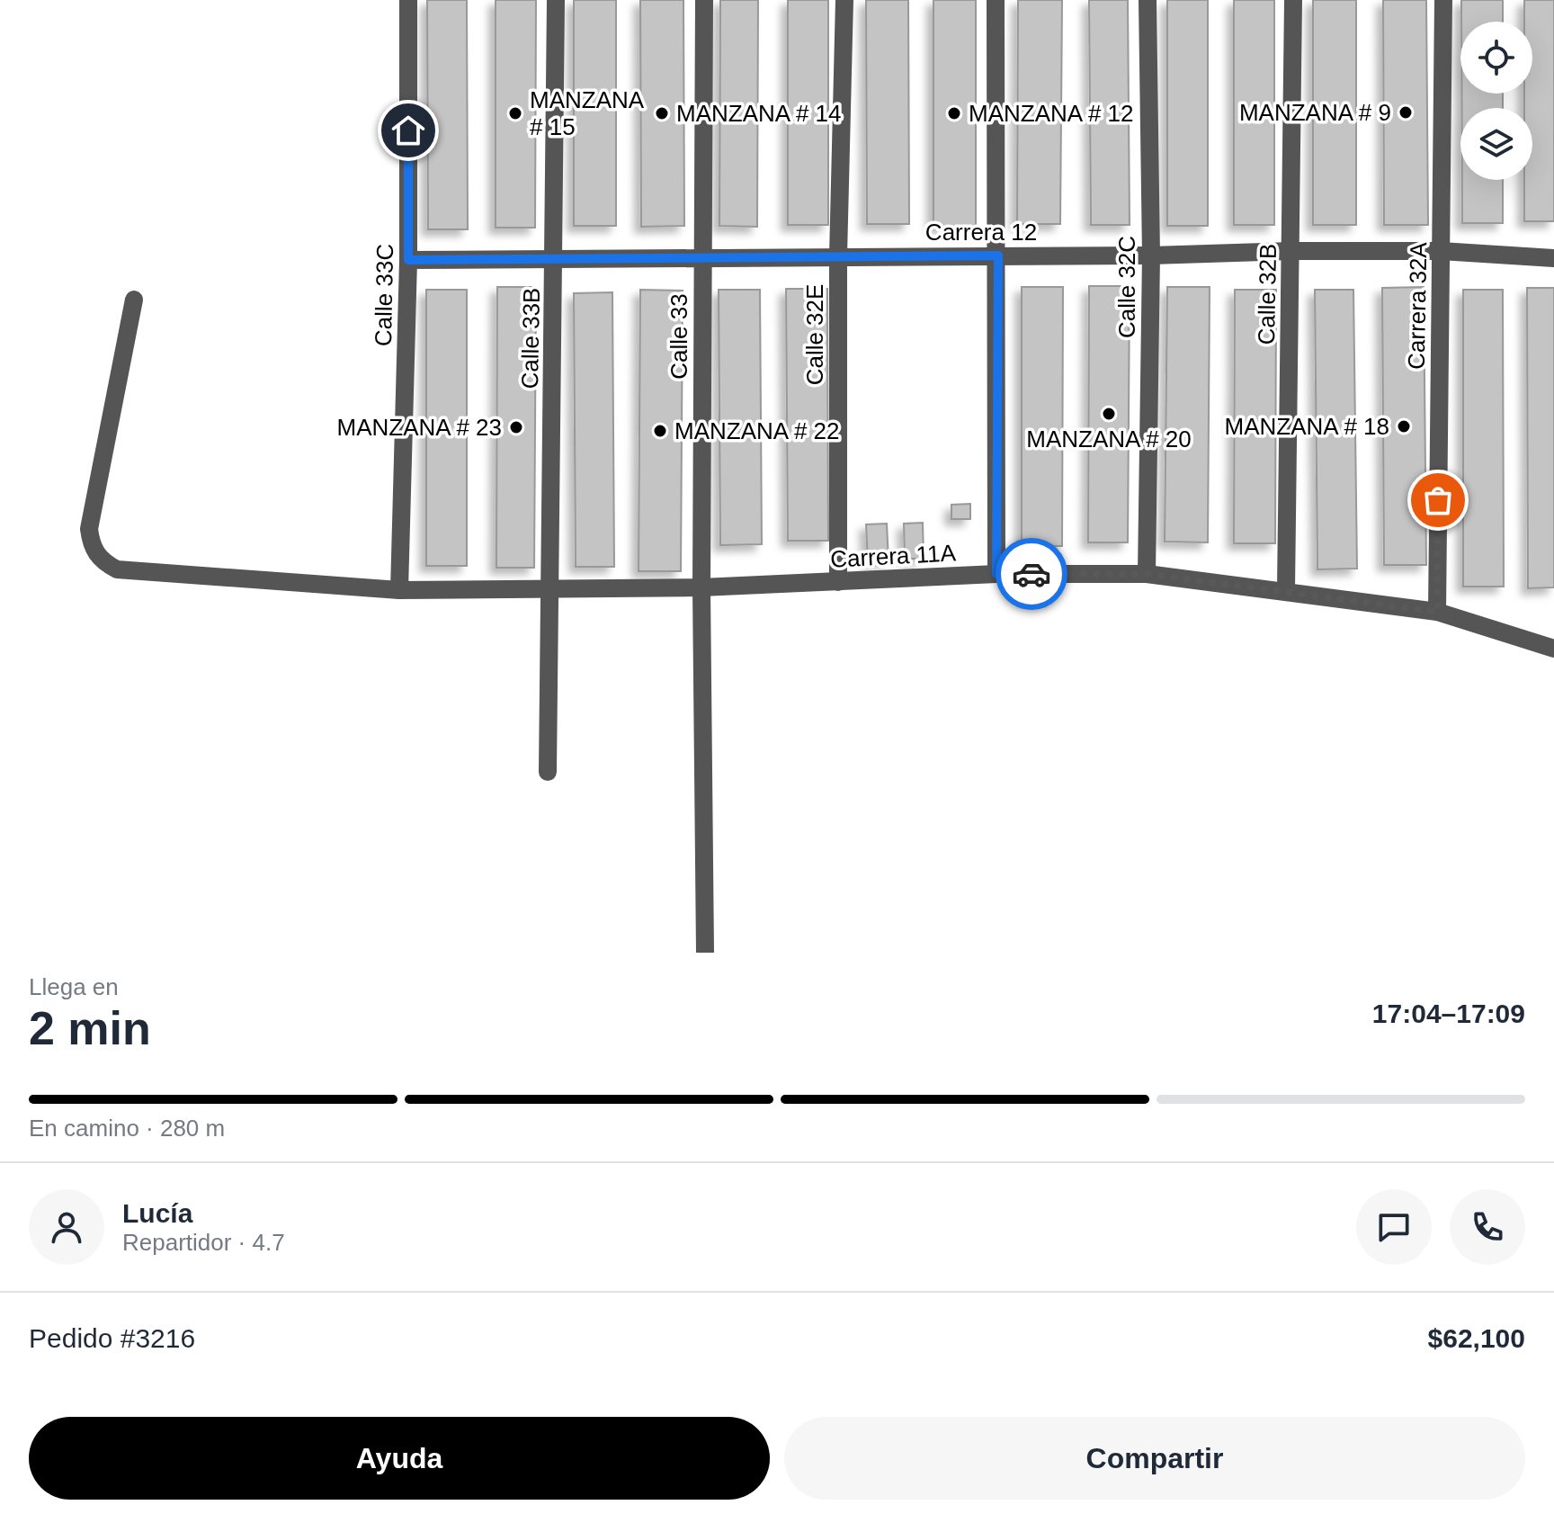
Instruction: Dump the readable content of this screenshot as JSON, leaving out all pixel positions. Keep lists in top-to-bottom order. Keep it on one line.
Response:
{"streets":{"street":["Carrera 12","Calle 32C","Calle 32B","Calle 33C","Carrera 32A","Calle 32E","Calle 33","Calle 33B","Carrera 11A"]},"crossings":[["Carrera 12","Calle 32C"],["Carrera 12","Calle 32B"],["Carrera 12","Calle 33C"],["Carrera 12","Carrera 32A"],["Carrera 12","Calle 32E"],["Carrera 12","Calle 33"],["Carrera 12","Calle 33B"],["Calle 32C","Carrera 11A"],["Calle 32B","Carrera 11A"],["Calle 33C","Carrera 11A"],["Carrera 32A","Carrera 11A"],["Calle 32E","Carrera 11A"],["Calle 33","Carrera 11A"],["Calle 33B","Carrera 11A"]],"places":["MANZANA # 9","MANZANA # 15","MANZANA # 14","MANZANA # 12","MANZANA # 20","MANZANA # 18","MANZANA # 23","MANZANA # 22"],"page":{"heading":["2 min","Llega en","17:04–17:09"],"panel":["Lucía","Repartidor · 4.7","Pedido #3216","$62,100"],"bar":"En camino · 280 m","buttons":["Ayuda","Compartir"]}}
